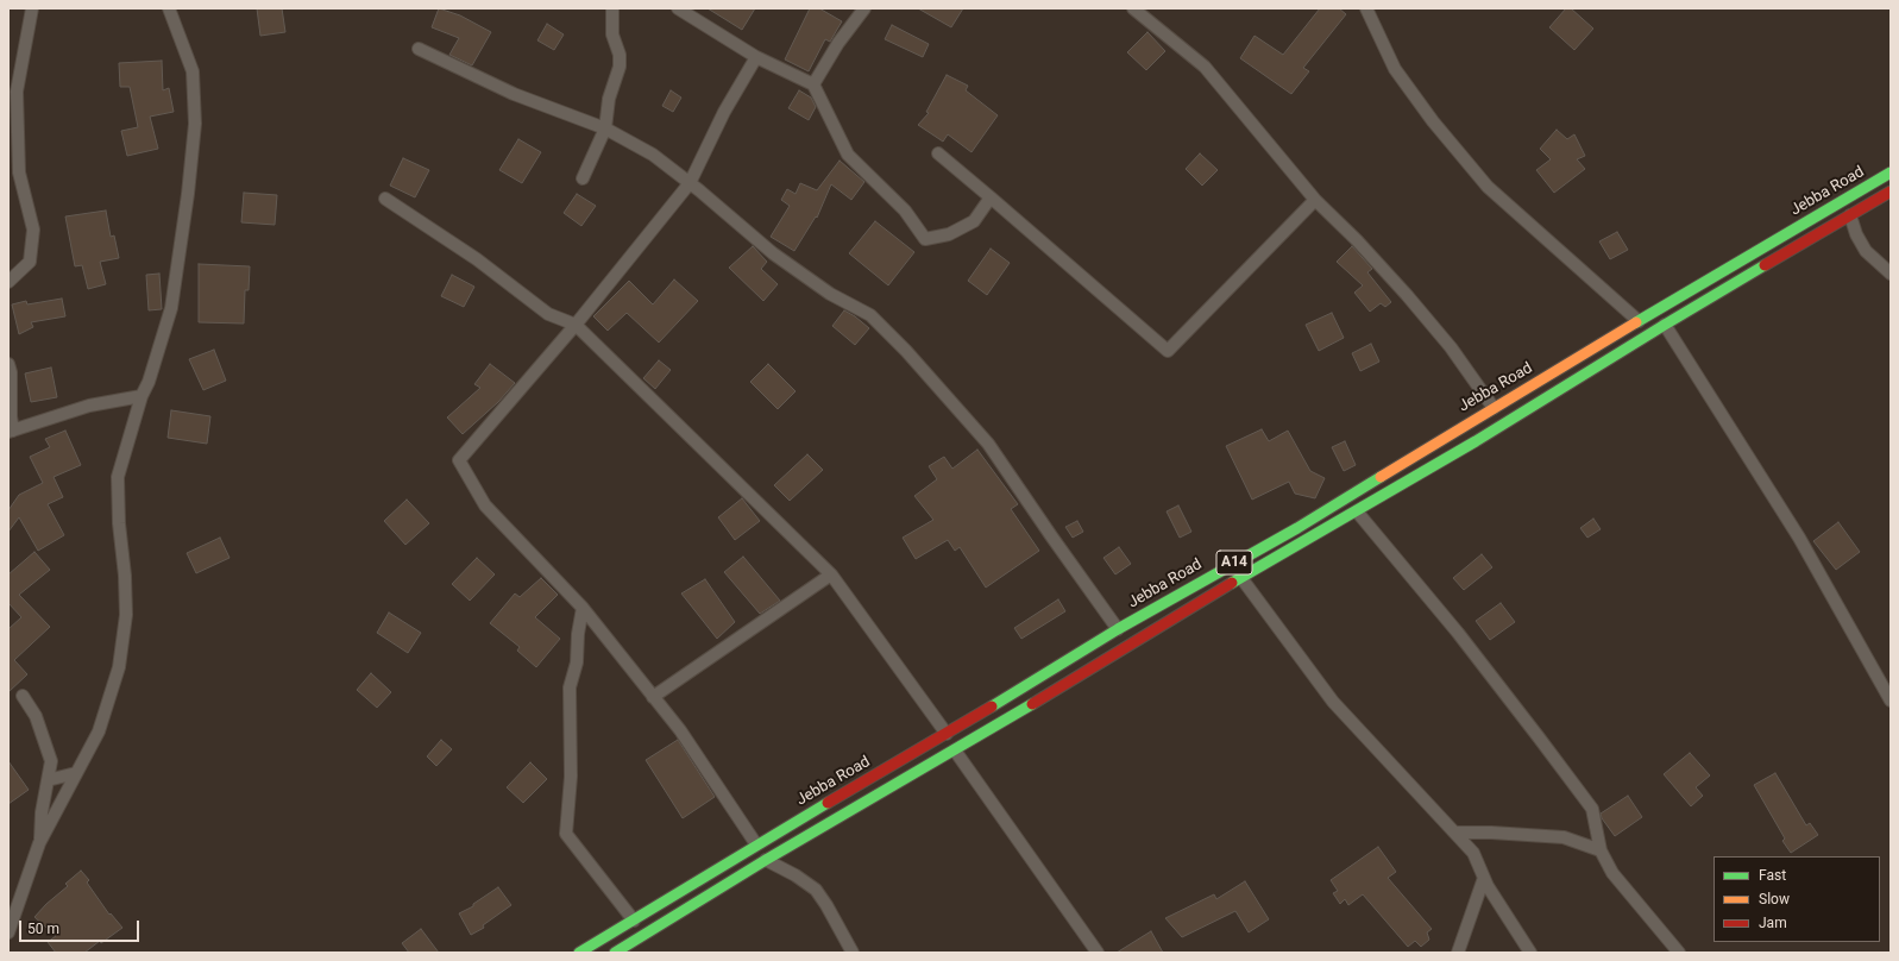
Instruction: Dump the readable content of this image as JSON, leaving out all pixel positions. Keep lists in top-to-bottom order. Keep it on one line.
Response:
{"streets":{"highway":["Jebba Road","A14"]},"legend":["Fast","Slow","Jam"],"scale_bar":"50 m"}
